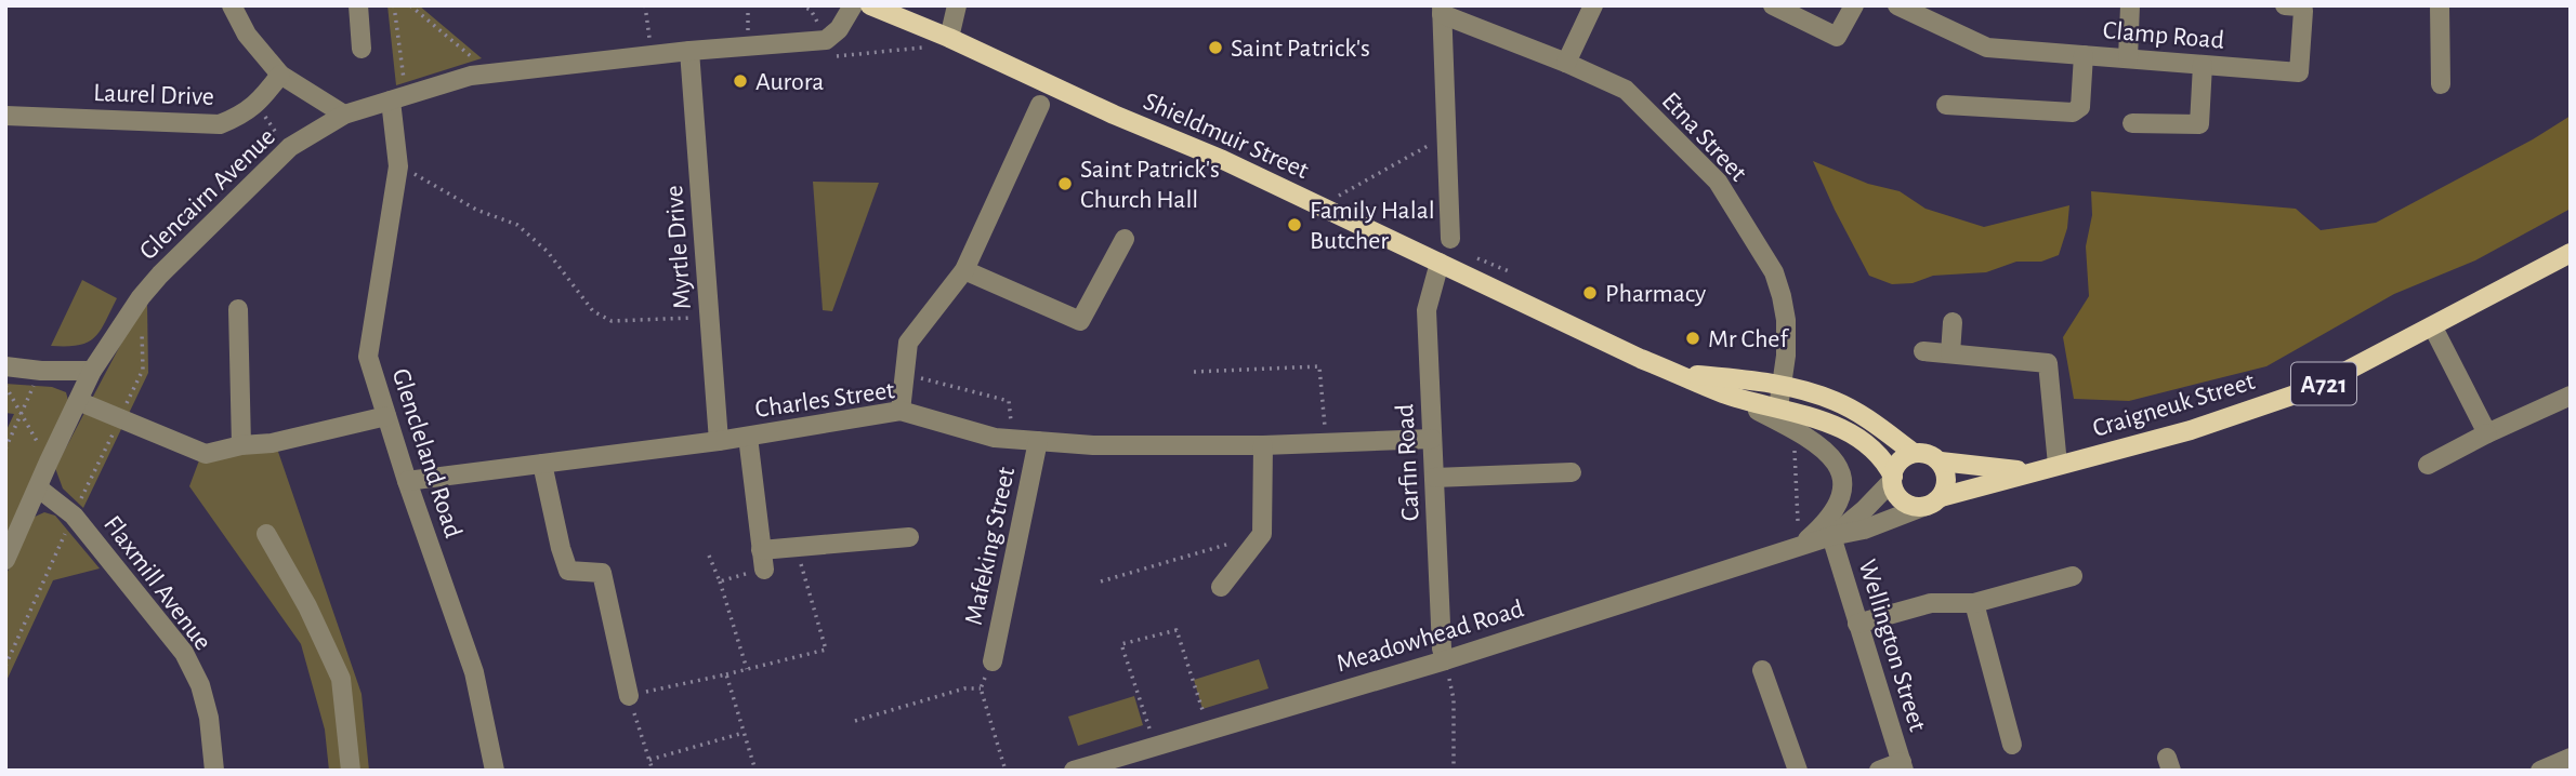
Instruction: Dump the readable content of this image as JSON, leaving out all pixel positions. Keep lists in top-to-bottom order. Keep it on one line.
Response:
{"streets":{"main road":["Shieldmuir Street","A721","Craigneuk Street"],"street":["Clamp Road","Laurel Drive","Etna Street","Glencairn Avenue","Myrtle Drive","Charles Street","Glencleland Road","Carfin Road","Mafeking Street","Flaxmill Avenue","Meadowhead Road","Wellington Street"]},"crossings":[["Shieldmuir Street","Etna Street"],["Shieldmuir Street","A721"],["Shieldmuir Street","Craigneuk Street"],["Shieldmuir Street","Carfin Road"],["Shieldmuir Street","Meadowhead Road"],["Glencairn Avenue","Myrtle Drive"],["Glencairn Avenue","Glencleland Road"],["Glencairn Avenue","Flaxmill Avenue"],["Myrtle Drive","Charles Street"],["A721","Craigneuk Street"],["A721","Meadowhead Road"],["Charles Street","Glencleland Road"],["Charles Street","Carfin Road"],["Charles Street","Mafeking Street"],["Craigneuk Street","Meadowhead Road"],["Carfin Road","Meadowhead Road"],["Meadowhead Road","Wellington Street"]],"places":["Saint Patrick's","Aurora","Saint Patrick's Church Hall","Family Halal Butcher","Pharmacy","Mr Chef"]}
